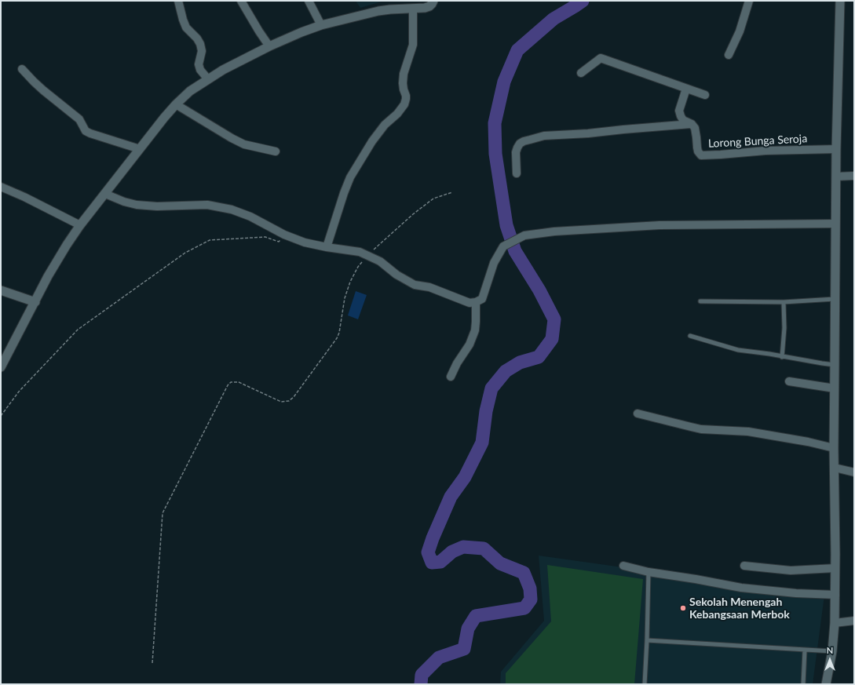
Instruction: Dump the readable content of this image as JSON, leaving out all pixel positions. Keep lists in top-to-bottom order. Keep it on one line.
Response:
{"streets":{"street":["Lorong Bunga Seroja"]},"places":["Sekolah Menengah Kebangsaan Merbok"],"north":"top"}
